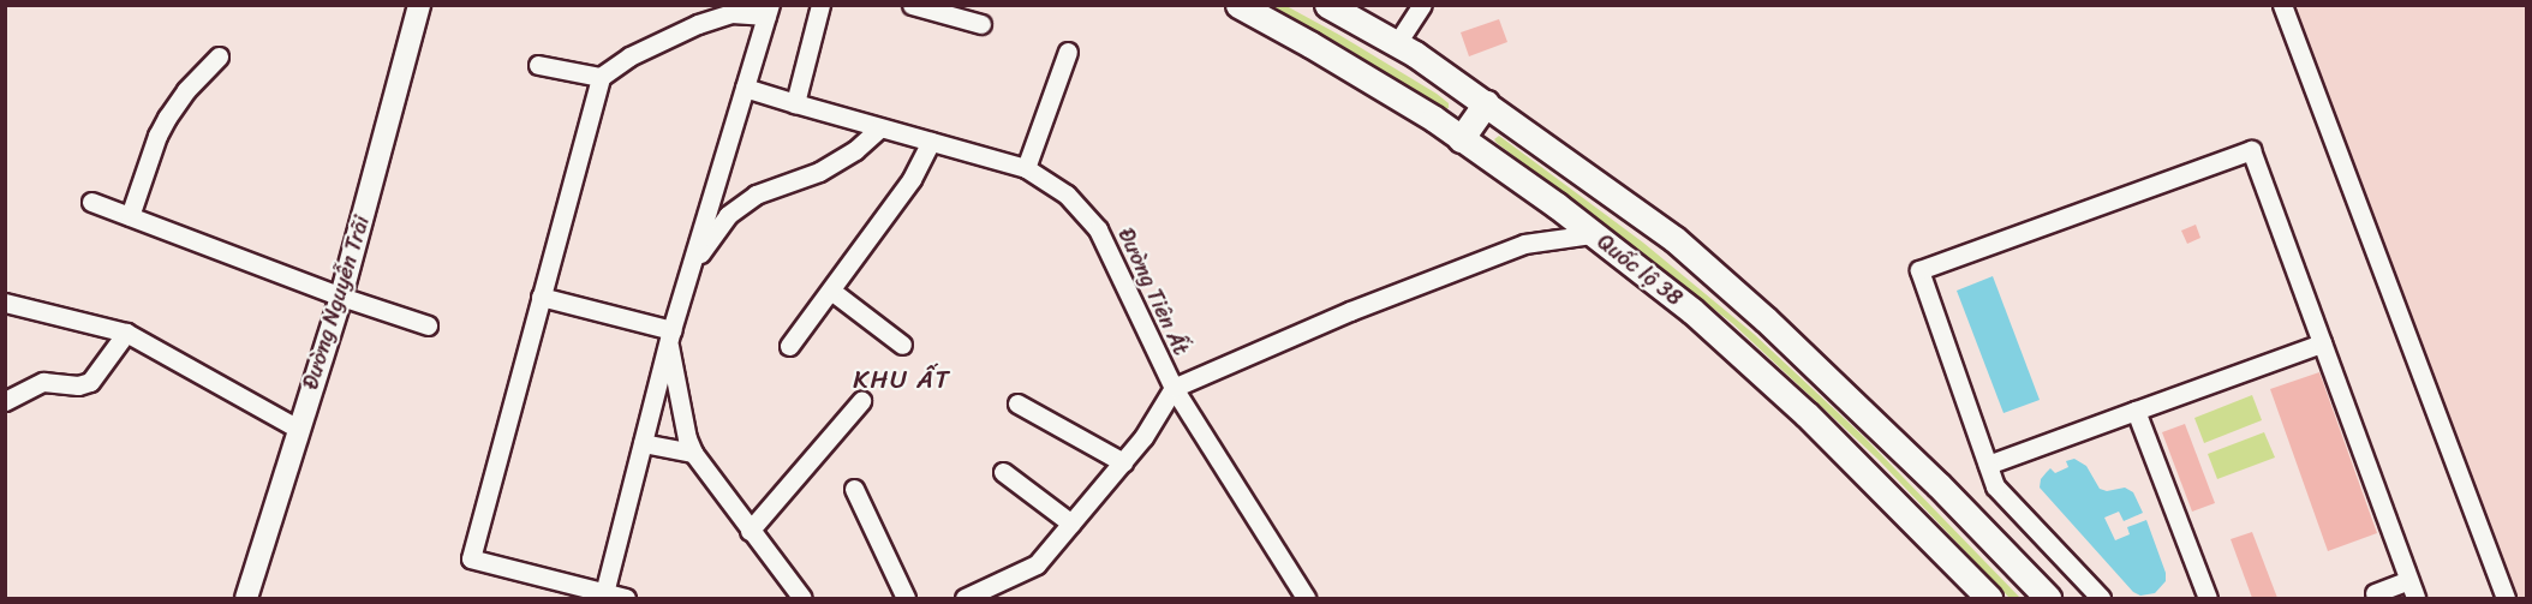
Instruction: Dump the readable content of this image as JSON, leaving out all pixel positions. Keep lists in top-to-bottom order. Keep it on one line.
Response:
{"streets":{"highway":["Quốc lộ 38"],"main road":["Đường Nguyễn Trãi"],"street":["Đường Tiên Ất"]},"districts":["KHU ẤT"]}
